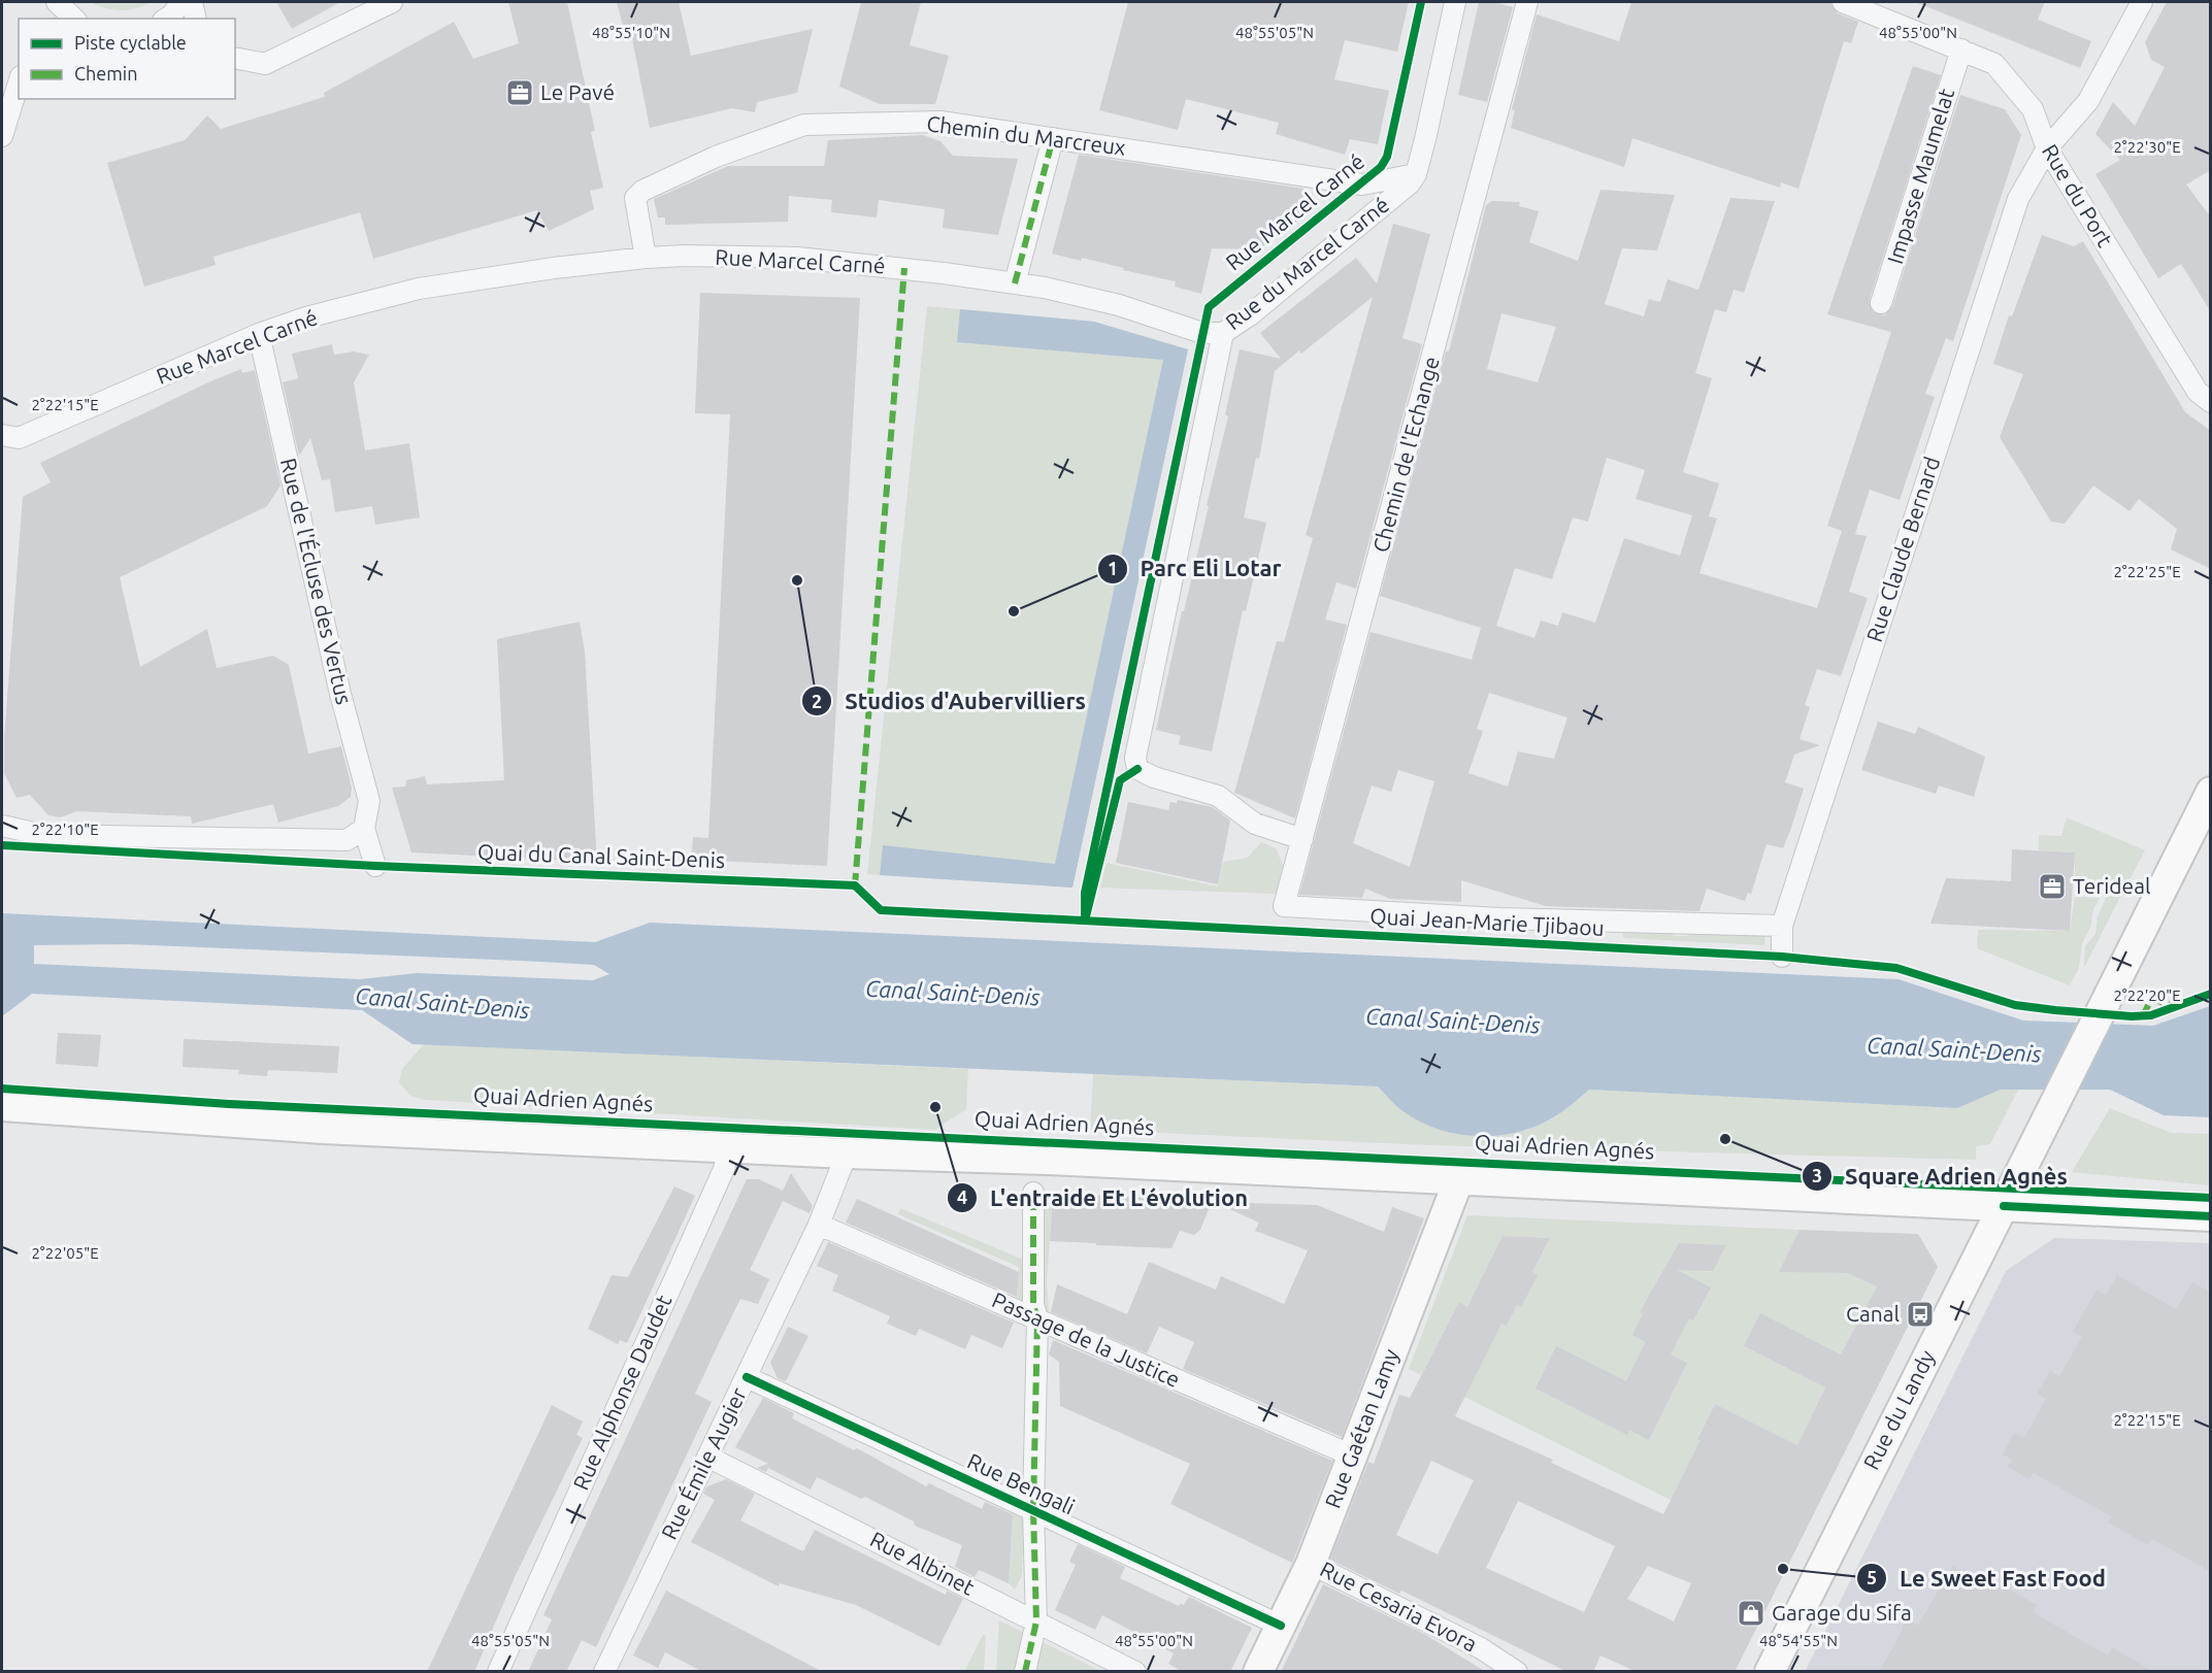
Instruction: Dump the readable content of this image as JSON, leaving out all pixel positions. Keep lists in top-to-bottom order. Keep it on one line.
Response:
{"streets":{"street":["Chemin du Marcreux","Impasse Maumelat","Rue du Port","Rue Marcel Carné","Rue du Marcel Carné","Chemin de l'Echange","Rue Claude Bernard","Rue de l'Écluse des Vertus","Quai Jean-Marie Tjibaou","Quai Adrien Agnés","Passage de la Justice","Rue Alphonse Daudet","Rue du Landy","Rue Gaétan Lamy","Rue Émile Augier","Rue Bengali","Rue Albinet","Rue Cesaria Evora"],"cycle path":["Quai du Canal Saint-Denis"]},"crossings":[["Chemin du Marcreux","Rue Marcel Carné"],["Chemin du Marcreux","Rue du Marcel Carné"],["Impasse Maumelat","Rue du Port"],["Rue du Port","Rue Claude Bernard"],["Rue Marcel Carné","Rue du Marcel Carné"],["Rue Marcel Carné","Rue de l'Écluse des Vertus"],["Chemin de l'Echange","Quai Jean-Marie Tjibaou"],["Rue Claude Bernard","Quai Jean-Marie Tjibaou"],["Quai Adrien Agnés","Rue Alphonse Daudet"],["Quai Adrien Agnés","Rue du Landy"],["Quai Adrien Agnés","Rue Gaétan Lamy"],["Quai Adrien Agnés","Rue Émile Augier"],["Passage de la Justice","Rue Gaétan Lamy"],["Passage de la Justice","Rue Émile Augier"],["Rue Gaétan Lamy","Rue Bengali"],["Rue Gaétan Lamy","Rue Cesaria Evora"],["Rue Émile Augier","Rue Bengali"],["Rue Émile Augier","Rue Albinet"]],"water":["Canal Saint-Denis"],"places":{"office":["Le Pavé","Terideal"],"other":["Studios d'Aubervilliers","Parc Eli Lotar","L'entraide Et L'évolution","Square Adrien Agnès","Le Sweet Fast Food"],"bus stop":["Canal"],"shop":["Garage du Sifa"]},"legend":["Piste cyclable","Chemin"],"coordinates":["48°55'10\"N","48°55'05\"N","48°55'00\"N","2°22'30\"E","2°22'15\"E","2°22'25\"E","2°22'10\"E","2°22'20\"E","2°22'05\"E","48°54'55\"N"]}
